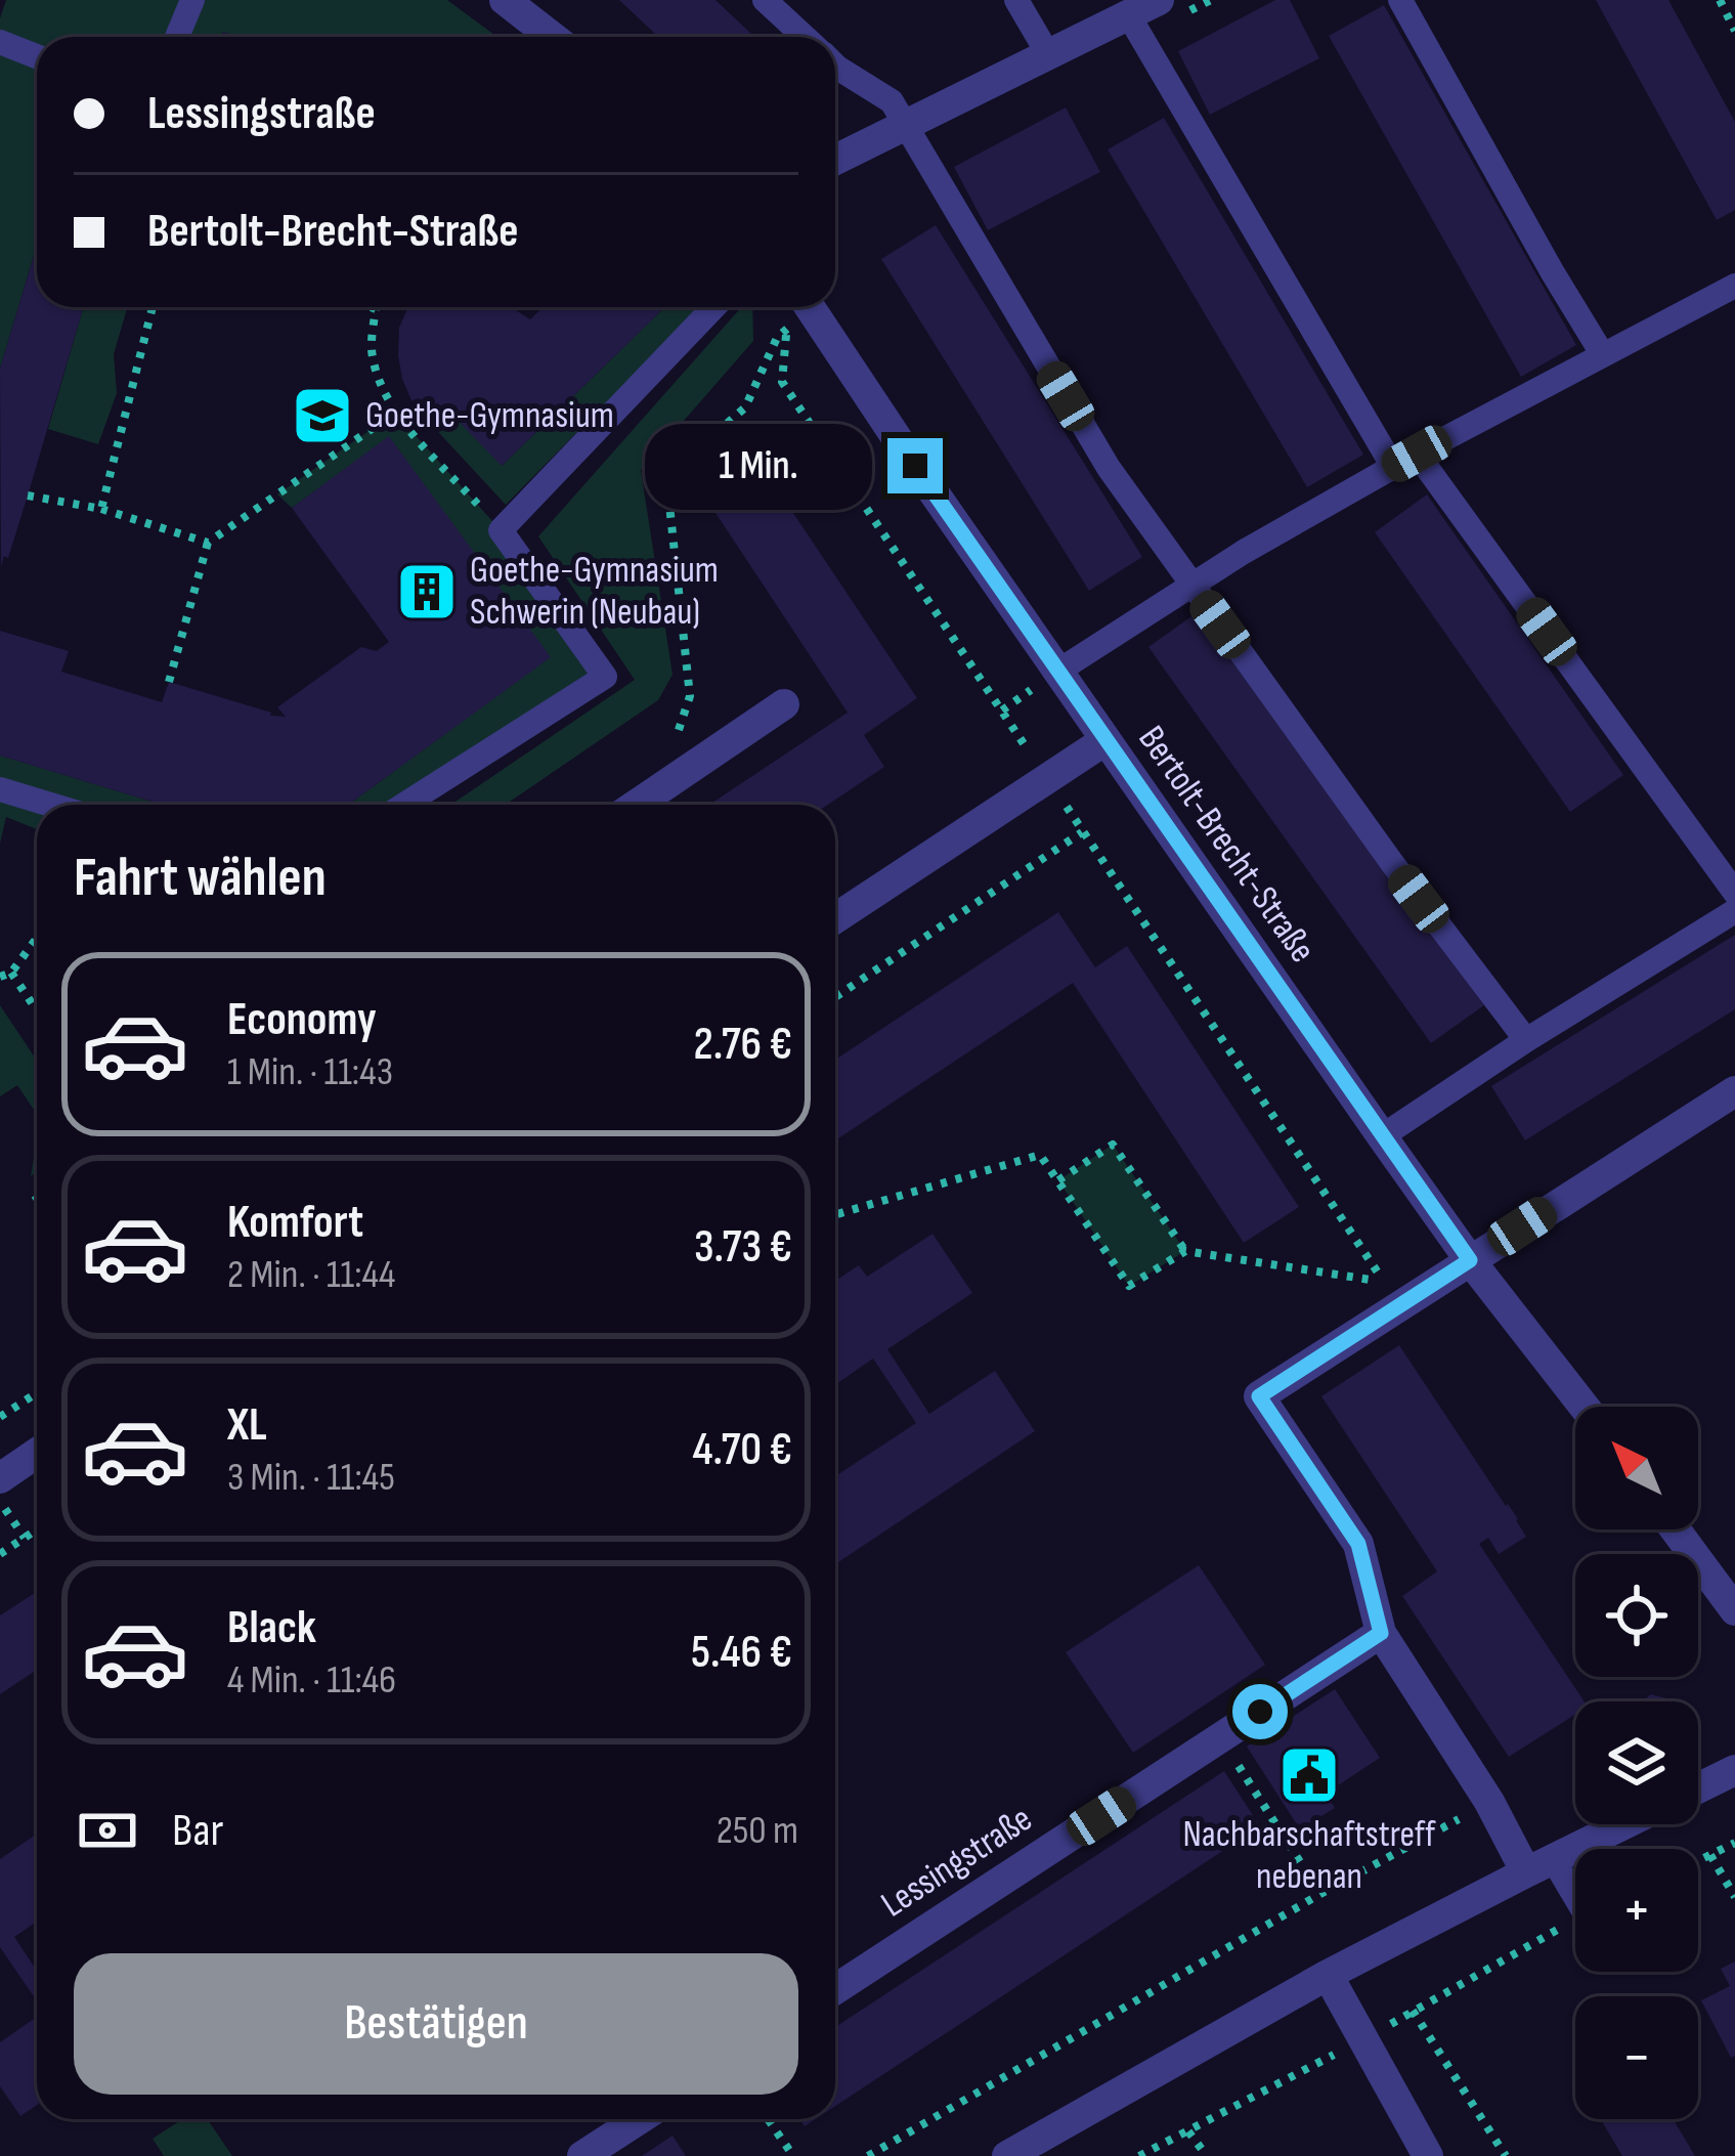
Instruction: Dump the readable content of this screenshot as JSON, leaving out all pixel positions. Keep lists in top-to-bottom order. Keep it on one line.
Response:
{"streets":{"street":["Bertolt-Brecht-Straße","Lessingstraße"]},"places":{"school or university":["Goethe-Gymnasium"],"building":["Goethe-Gymnasium Schwerin (Neubau)"],"public building":["Nachbarschaftstreff nebenan"]},"north":"top left","page":{"banner":["Lessingstraße","Bertolt-Brecht-Straße"],"bubble":"1 Min.","heading":"Fahrt wählen","list":[{"name":"Economy","note":"1 Min. · 11:43","value":"2.76 €"},{"name":"Komfort","note":"2 Min. · 11:44","value":"3.73 €"},{"name":"XL","note":"3 Min. · 11:45","value":"4.70 €"},{"name":"Black","note":"4 Min. · 11:46","value":"5.46 €"}],"map_buttons":["+","−"],"pay":["Bar","250 m"],"buttons":"Bestätigen"}}
